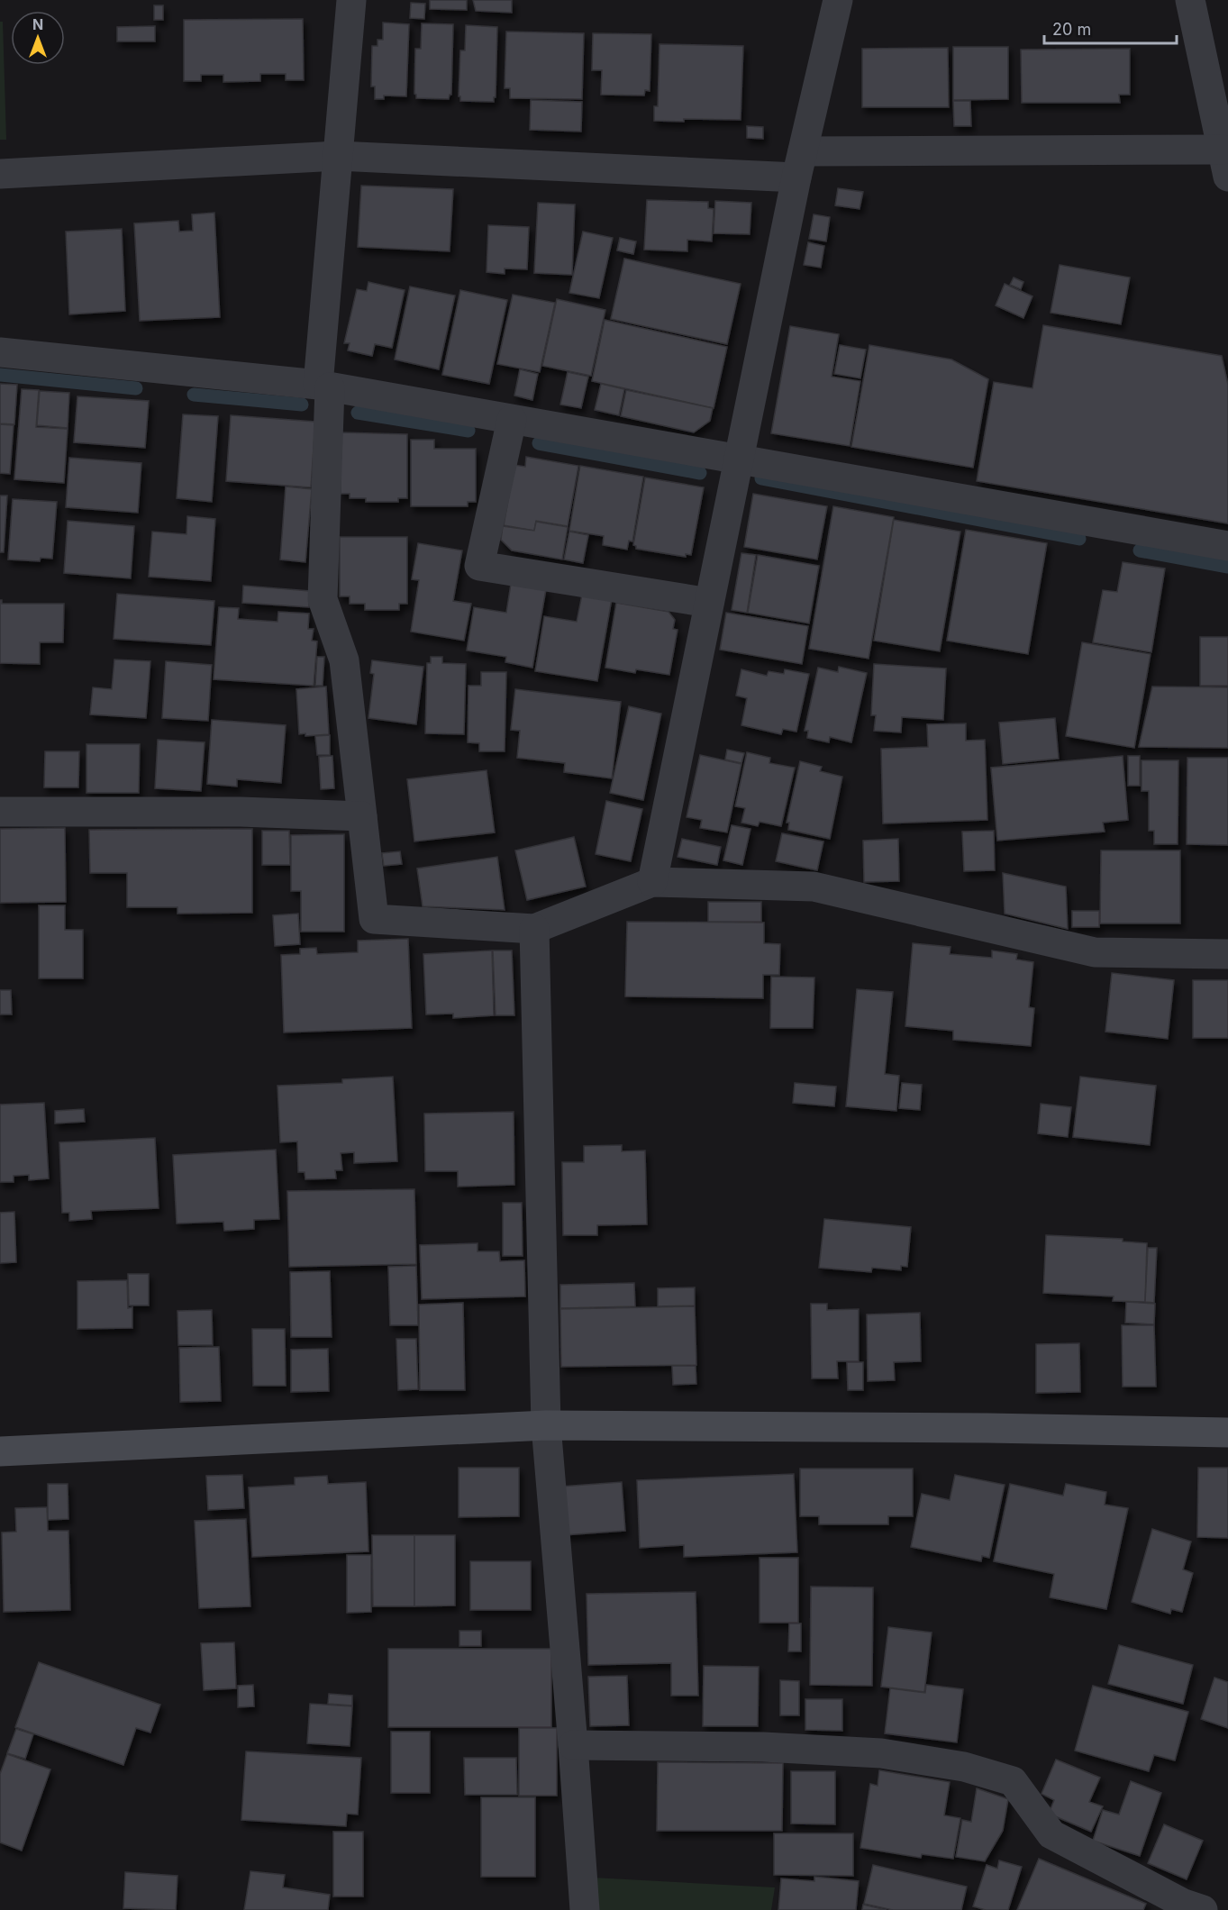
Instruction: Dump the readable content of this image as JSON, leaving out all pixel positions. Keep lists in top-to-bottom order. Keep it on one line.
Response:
{"scale_bar":"20 m","north":"top"}
